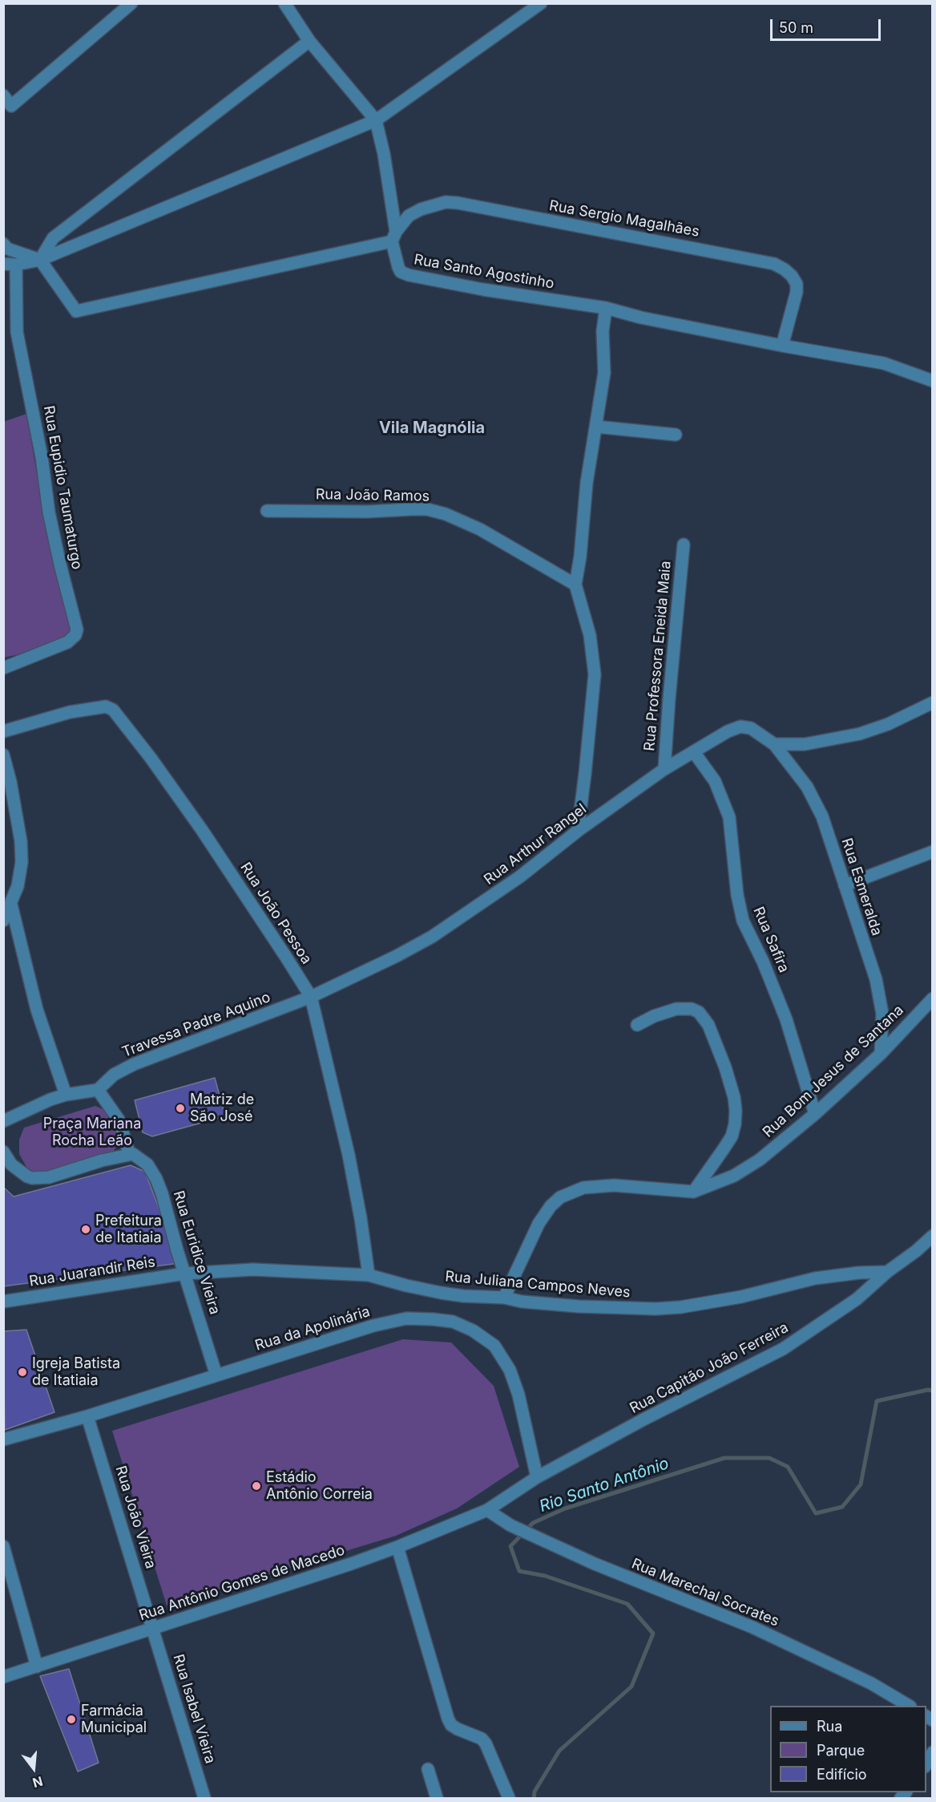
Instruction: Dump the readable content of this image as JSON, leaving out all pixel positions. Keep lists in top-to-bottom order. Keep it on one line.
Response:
{"streets":{"street":["Rua Sergio Magalhães","Rua Santo Agostinho","Rua Eupidio Taumaturgo","Rua João Ramos","Rua Professora Eneida Maia","Rua Arthur Rangel","Rua Esmeralda","Rua João Pessoa","Rua Safira","Travessa Padre Aquino","Rua Bom Jesus de Santana","Rua Euridice Vieira","Rua Juarandir Reis","Rua Juliana Campos Neves","Rua da Apolinária","Rua Capitão João Ferreira","Rua João Vieira","Rua Antônio Gomes de Macedo","Rua Marechal Socrates","Rua Isabel Vieira"]},"crossings":[["Rua Sergio Magalhães","Rua Santo Agostinho"],["Rua Professora Eneida Maia","Rua Arthur Rangel"],["Rua Arthur Rangel","Rua Esmeralda"],["Rua Arthur Rangel","Rua João Pessoa"],["Rua Arthur Rangel","Rua Safira"],["Rua Arthur Rangel","Travessa Padre Aquino"],["Rua Esmeralda","Rua Bom Jesus de Santana"],["Rua João Pessoa","Travessa Padre Aquino"],["Rua João Pessoa","Rua Juliana Campos Neves"],["Rua Safira","Rua Bom Jesus de Santana"],["Rua Bom Jesus de Santana","Rua Juliana Campos Neves"],["Rua Euridice Vieira","Rua Juarandir Reis"],["Rua Euridice Vieira","Rua Juliana Campos Neves"],["Rua Euridice Vieira","Rua da Apolinária"],["Rua Juarandir Reis","Rua Juliana Campos Neves"],["Rua Juliana Campos Neves","Rua Capitão João Ferreira"],["Rua da Apolinária","Rua Capitão João Ferreira"],["Rua da Apolinária","Rua João Vieira"],["Rua Capitão João Ferreira","Rua Antônio Gomes de Macedo"],["Rua Capitão João Ferreira","Rua Marechal Socrates"],["Rua João Vieira","Rua Antônio Gomes de Macedo"],["Rua João Vieira","Rua Isabel Vieira"],["Rua Antônio Gomes de Macedo","Rua Marechal Socrates"],["Rua Antônio Gomes de Macedo","Rua Isabel Vieira"]],"districts":["Vila Magnólia"],"water":["Rio Santo Antônio"],"parks":["Praça Mariana Rocha Leão"],"places":["Matriz de São José","Prefeitura de Itatiaia","Igreja Batista de Itatiaia","Estádio Antônio Correia","Farmácia Municipal"],"legend":["Rua","Parque","Edifício"],"scale_bar":"50 m","north":"bottom"}
